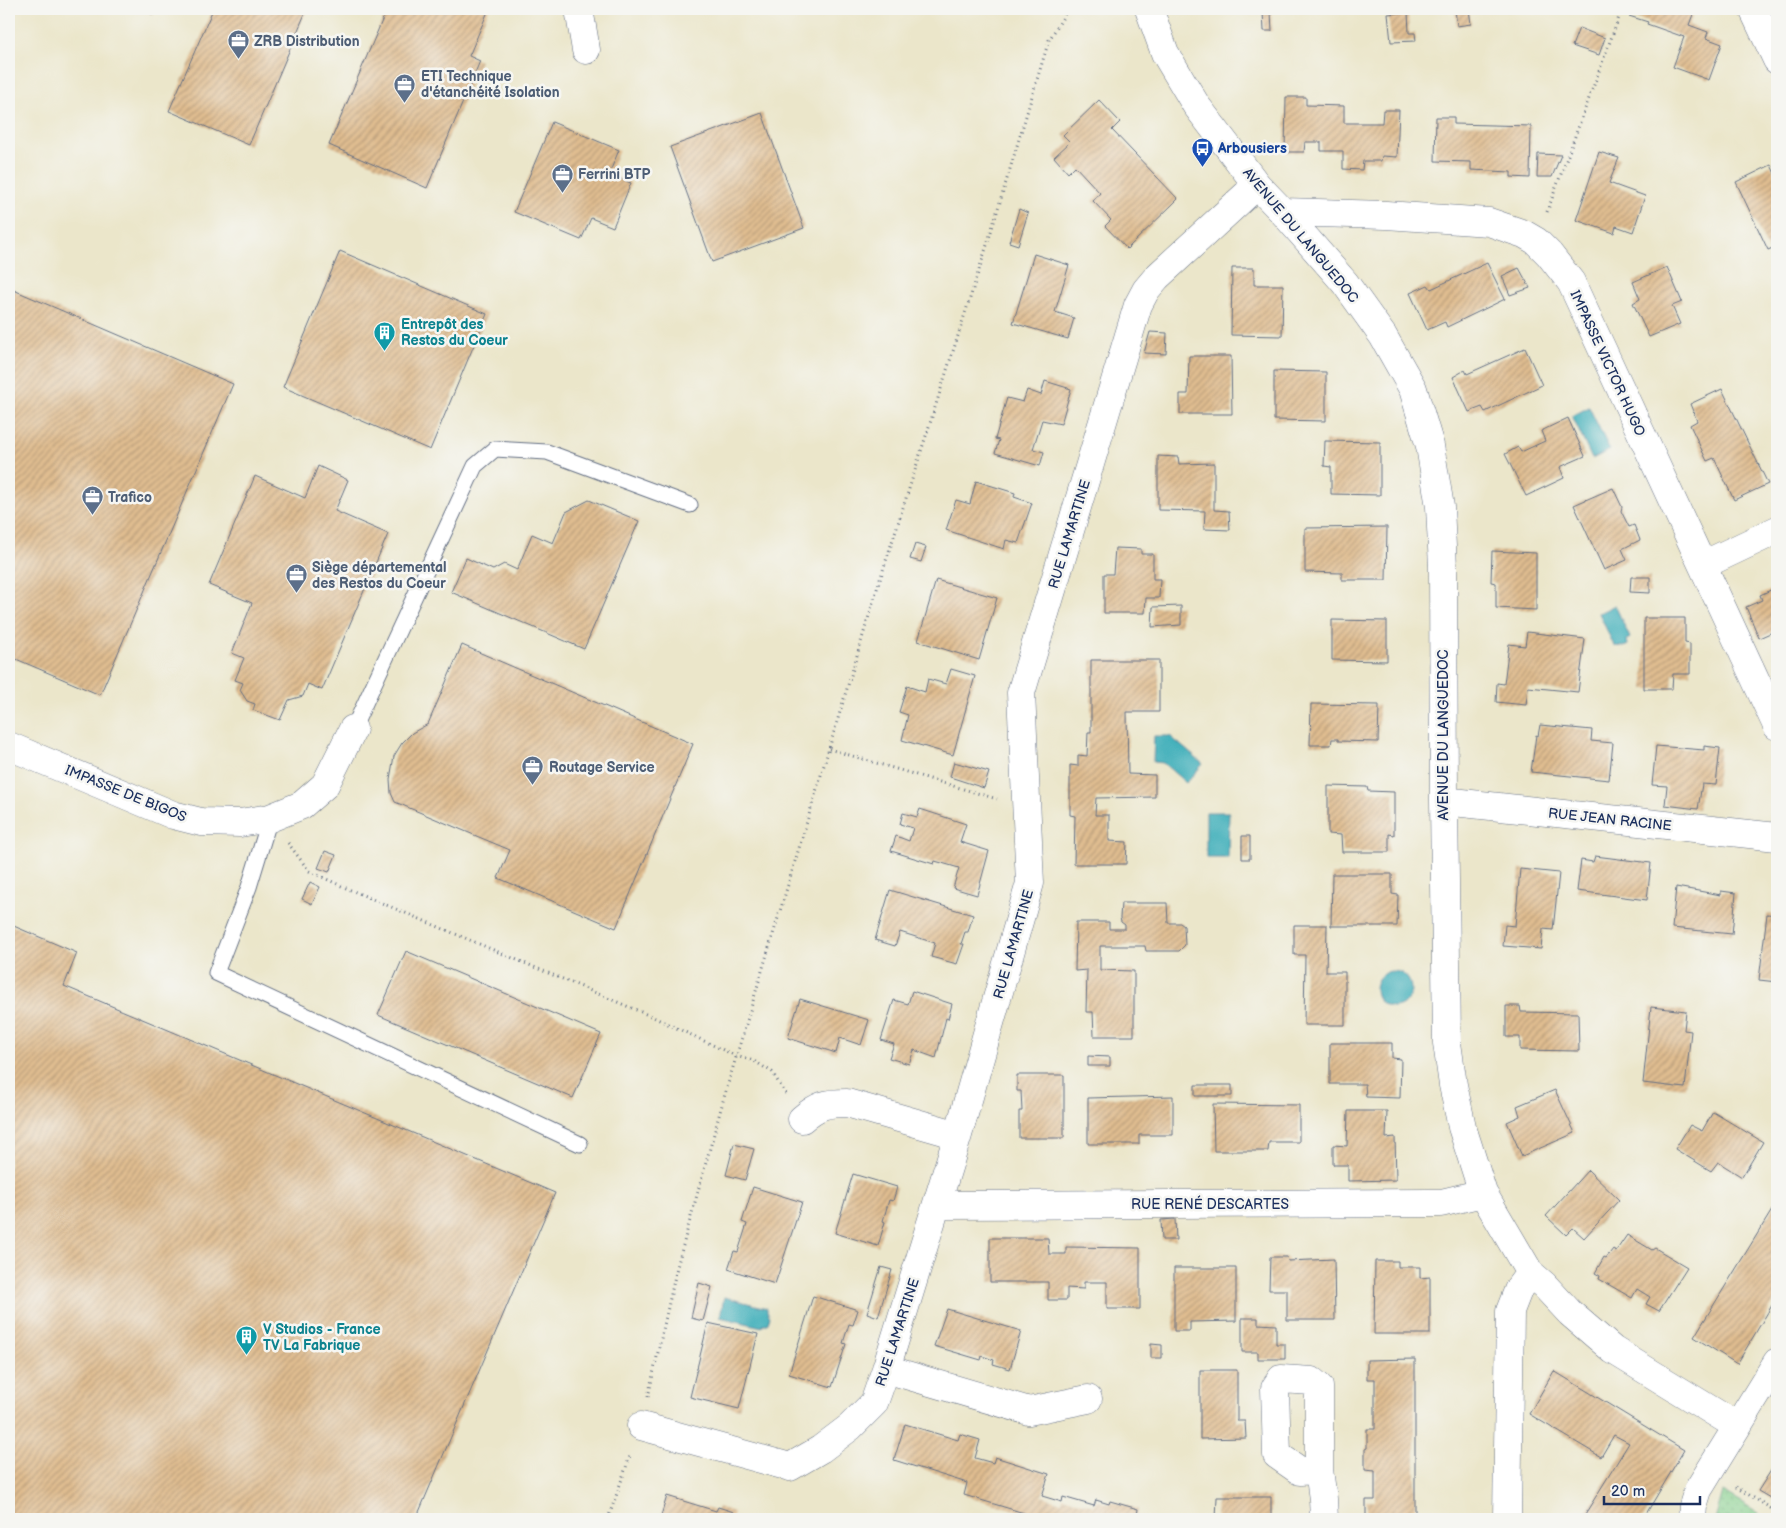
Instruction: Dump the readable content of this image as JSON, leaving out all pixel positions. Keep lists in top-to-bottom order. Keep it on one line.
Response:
{"streets":{"street":["AVENUE DU LANGUEDOC","IMPASSE VICTOR HUGO","RUE LAMARTINE","IMPASSE DE BIGOS","RUE JEAN RACINE","RUE RENÉ DESCARTES"]},"crossings":[["AVENUE DU LANGUEDOC","IMPASSE VICTOR HUGO"],["AVENUE DU LANGUEDOC","RUE LAMARTINE"],["AVENUE DU LANGUEDOC","RUE JEAN RACINE"],["AVENUE DU LANGUEDOC","RUE RENÉ DESCARTES"],["RUE LAMARTINE","RUE RENÉ DESCARTES"]],"places":{"office":["ZRB Distribution","ETI Technique d'étanchéité Isolation","Ferrini BTP","Trafico","Siège départemental des Restos du Coeur","Routage Service"],"bus stop":["Arbousiers"],"building":["Entrepôt des Restos du Coeur","V Studios - France TV La Fabrique"]},"scale_bar":"20 m"}
